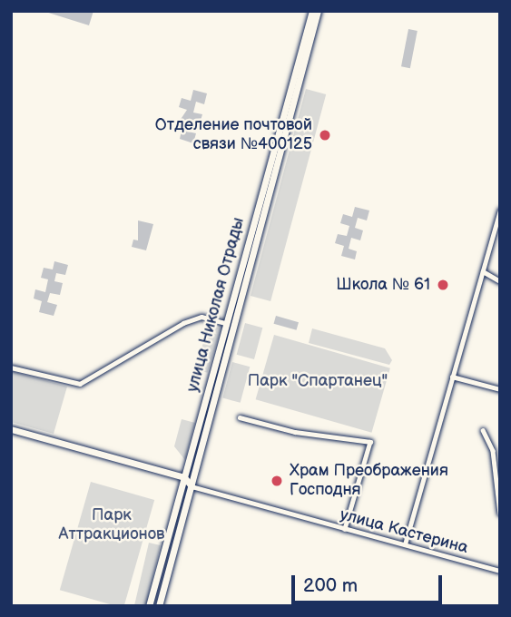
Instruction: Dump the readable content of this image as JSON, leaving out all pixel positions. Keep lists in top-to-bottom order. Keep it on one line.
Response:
{"streets":{"main road":["улица Николая Отрады"],"street":["улица Кастерина"]},"crossings":[["улица Николая Отрады","улица Кастерина"]],"parks":["Парк \"Спартанец\"","Парк Аттракционов"],"places":["Отделение почтовой связи №400125","Школа № 61","Храм Преображения Господня"],"scale_bar":"200 m"}
